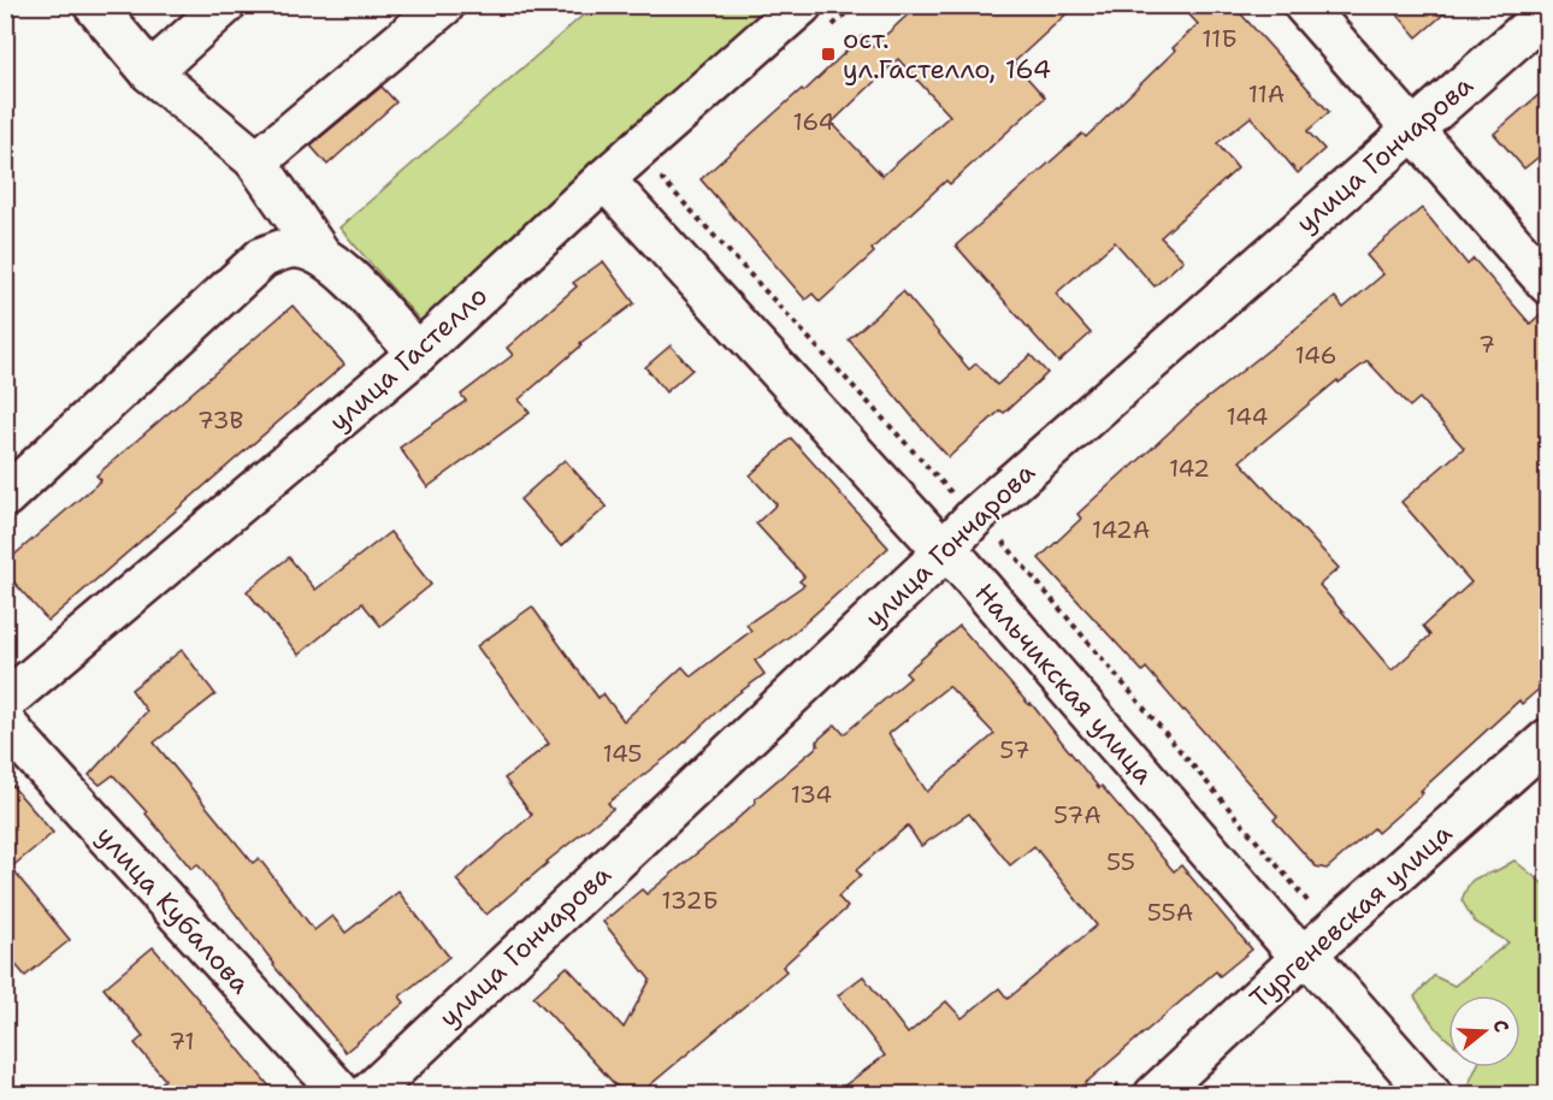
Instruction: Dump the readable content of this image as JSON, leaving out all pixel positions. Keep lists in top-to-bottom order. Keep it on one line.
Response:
{"streets":{"street":["улица Гончарова","улица Гастелло","Нальчикская улица","улица Кубалова","Тургеневская улица"]},"crossings":[["улица Гончарова","Нальчикская улица"],["улица Гастелло","Нальчикская улица"],["Нальчикская улица","Тургеневская улица"]],"places":{"transit":["ост. ул.Гастелло, 164"]},"house_numbers":["11Б","11А","164","7","146","144","73В","142","142А","57","145","134","57А","55","132Б","55А","71"],"north":"right"}
